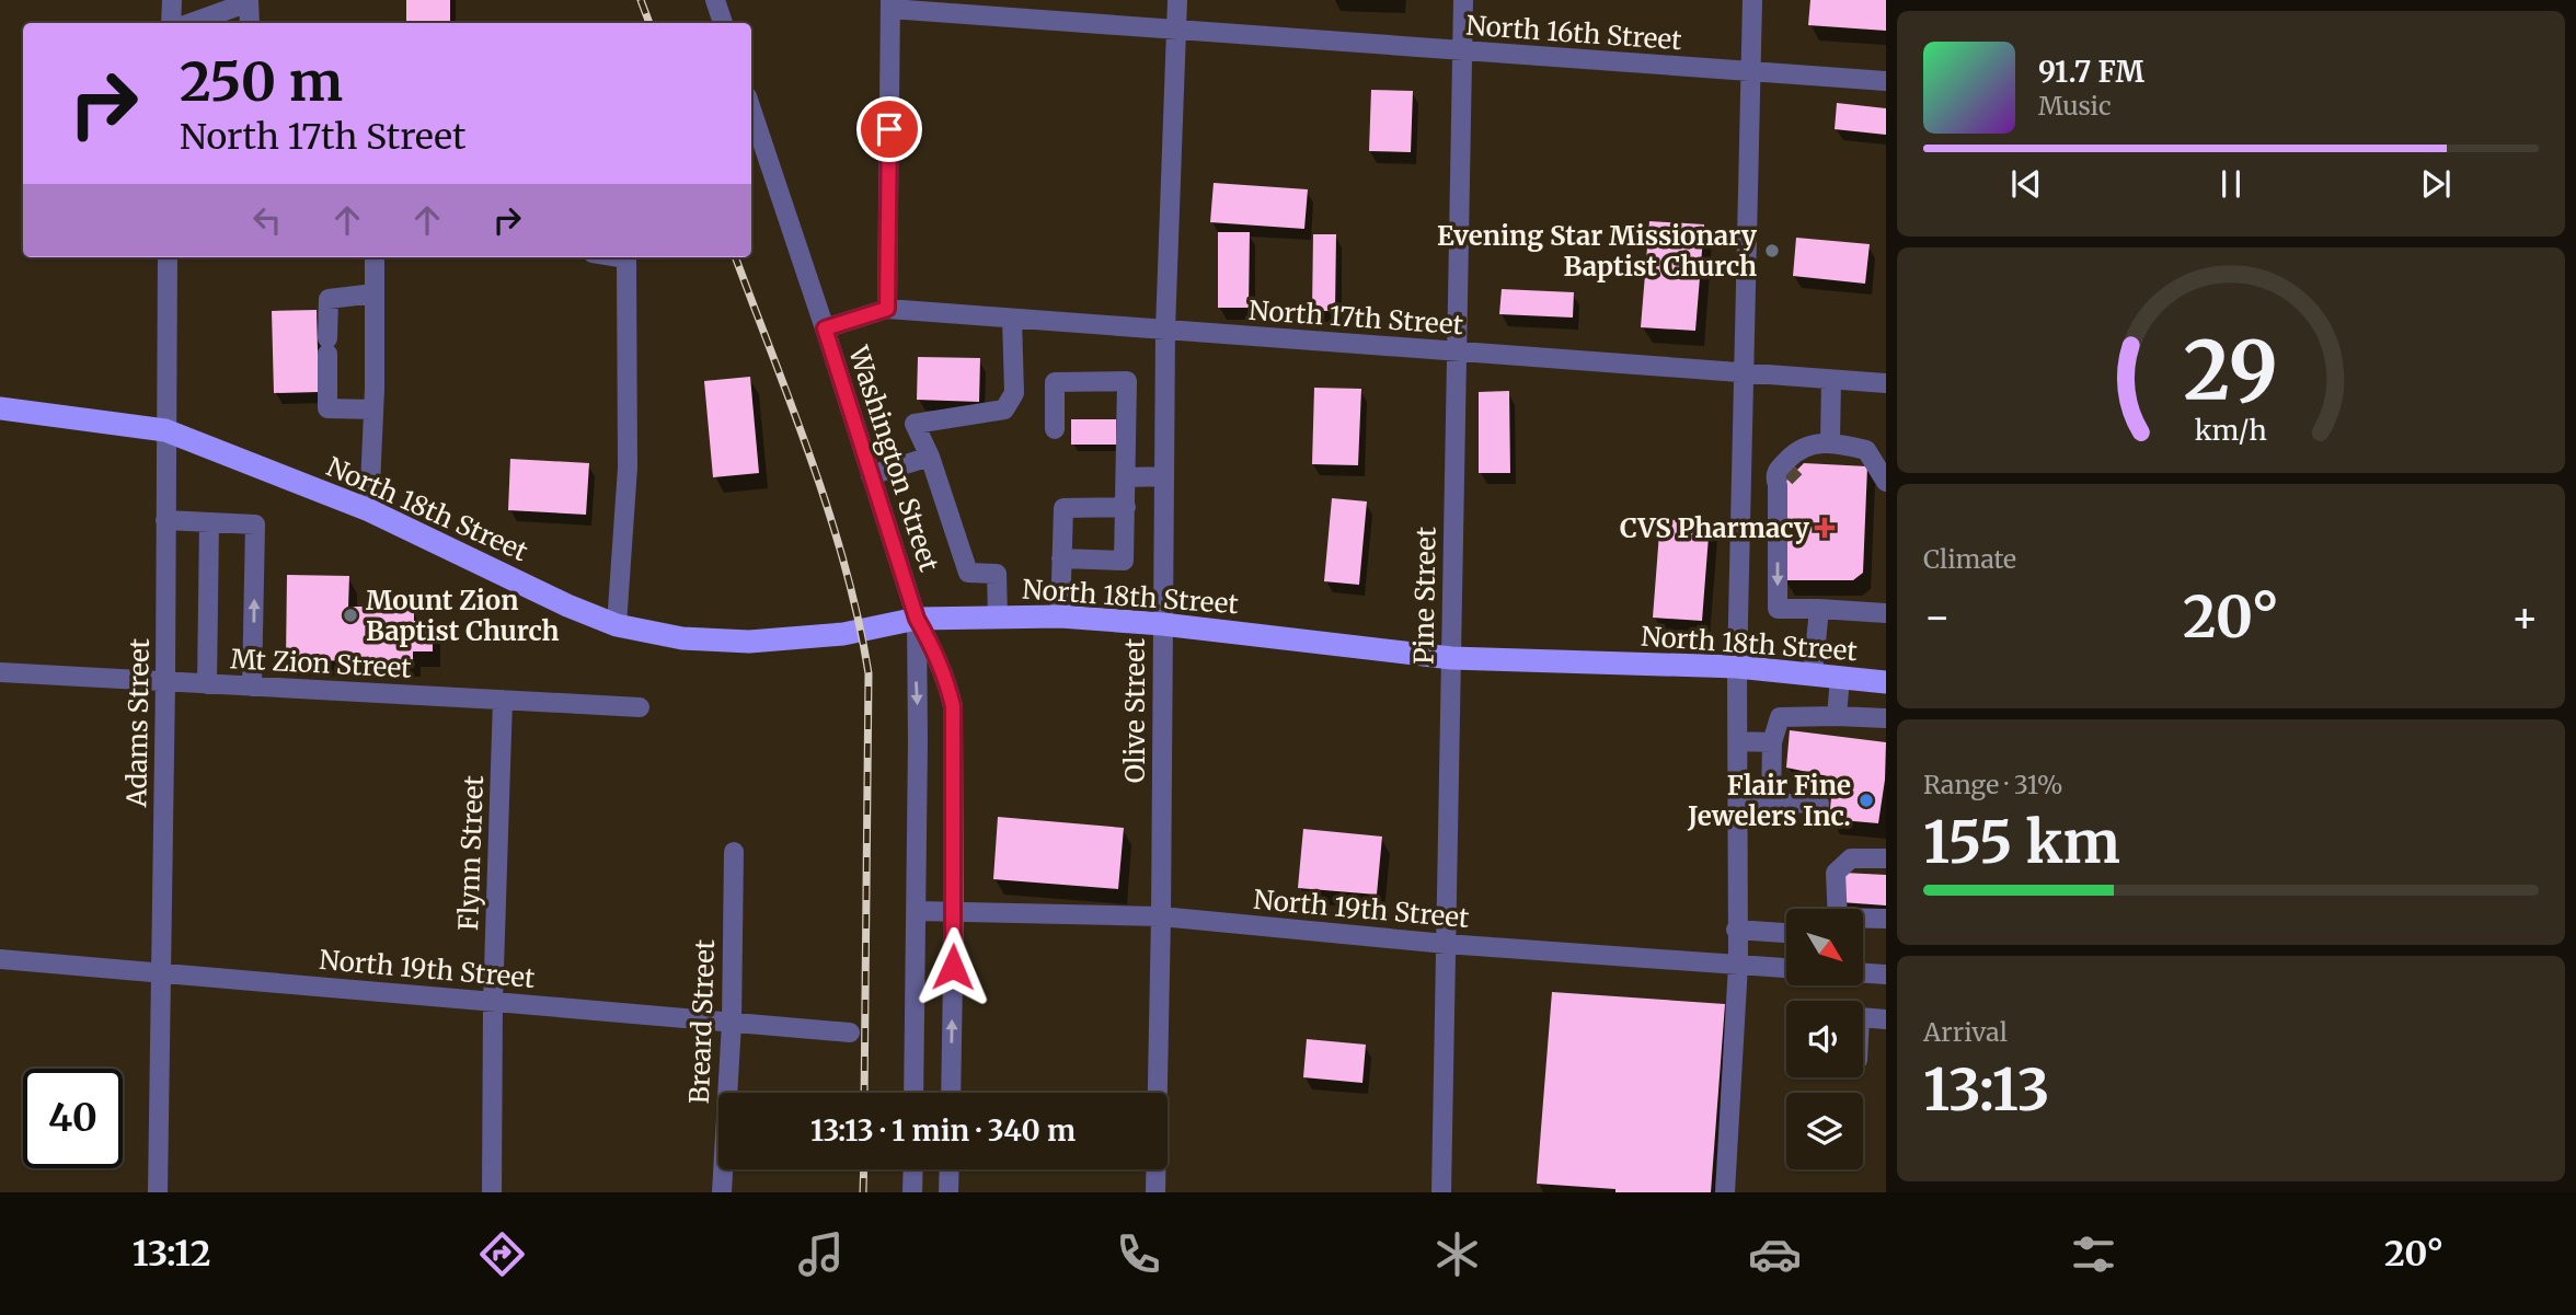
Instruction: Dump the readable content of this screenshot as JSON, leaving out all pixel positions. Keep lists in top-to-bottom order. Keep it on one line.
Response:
{"streets":{"main road":["North 18th Street"],"street":["North 16th Street","North 17th Street","Washington Street","Pine Street","Mt Zion Street","Olive Street","Adams Street","Flynn Street","North 19th Street","Breard Street"]},"crossings":[["North 16th Street","Pine Street"],["North 16th Street","Olive Street"],["North 17th Street","Washington Street"],["North 17th Street","Pine Street"],["North 17th Street","Olive Street"],["Washington Street","North 18th Street"],["Washington Street","North 19th Street"],["North 18th Street","Pine Street"],["North 18th Street","Olive Street"],["North 18th Street","Adams Street"],["Pine Street","North 19th Street"],["Mt Zion Street","Adams Street"],["Mt Zion Street","Flynn Street"],["Olive Street","North 19th Street"],["Adams Street","North 19th Street"],["Flynn Street","North 19th Street"],["North 19th Street","Breard Street"]],"places":{"other":["Evening Star Missionary Baptist Church","Mount Zion Baptist Church","Flair Fine Jewelers Inc."],"health":["CVS Pharmacy"]},"north":"bottom right","page":{"turn":["250 m","North 17th Street"],"song":["91.7 FM","Music"],"tile":["Climate",["Range · 31%","155 km"],["Arrival","13:13"]],"heat":["−","20°","+"],"limit":"40","trip":"13:13 · 1 min · 340 m","tabs":["13:12","20°"],"gauge":["29","km/h"]}}
